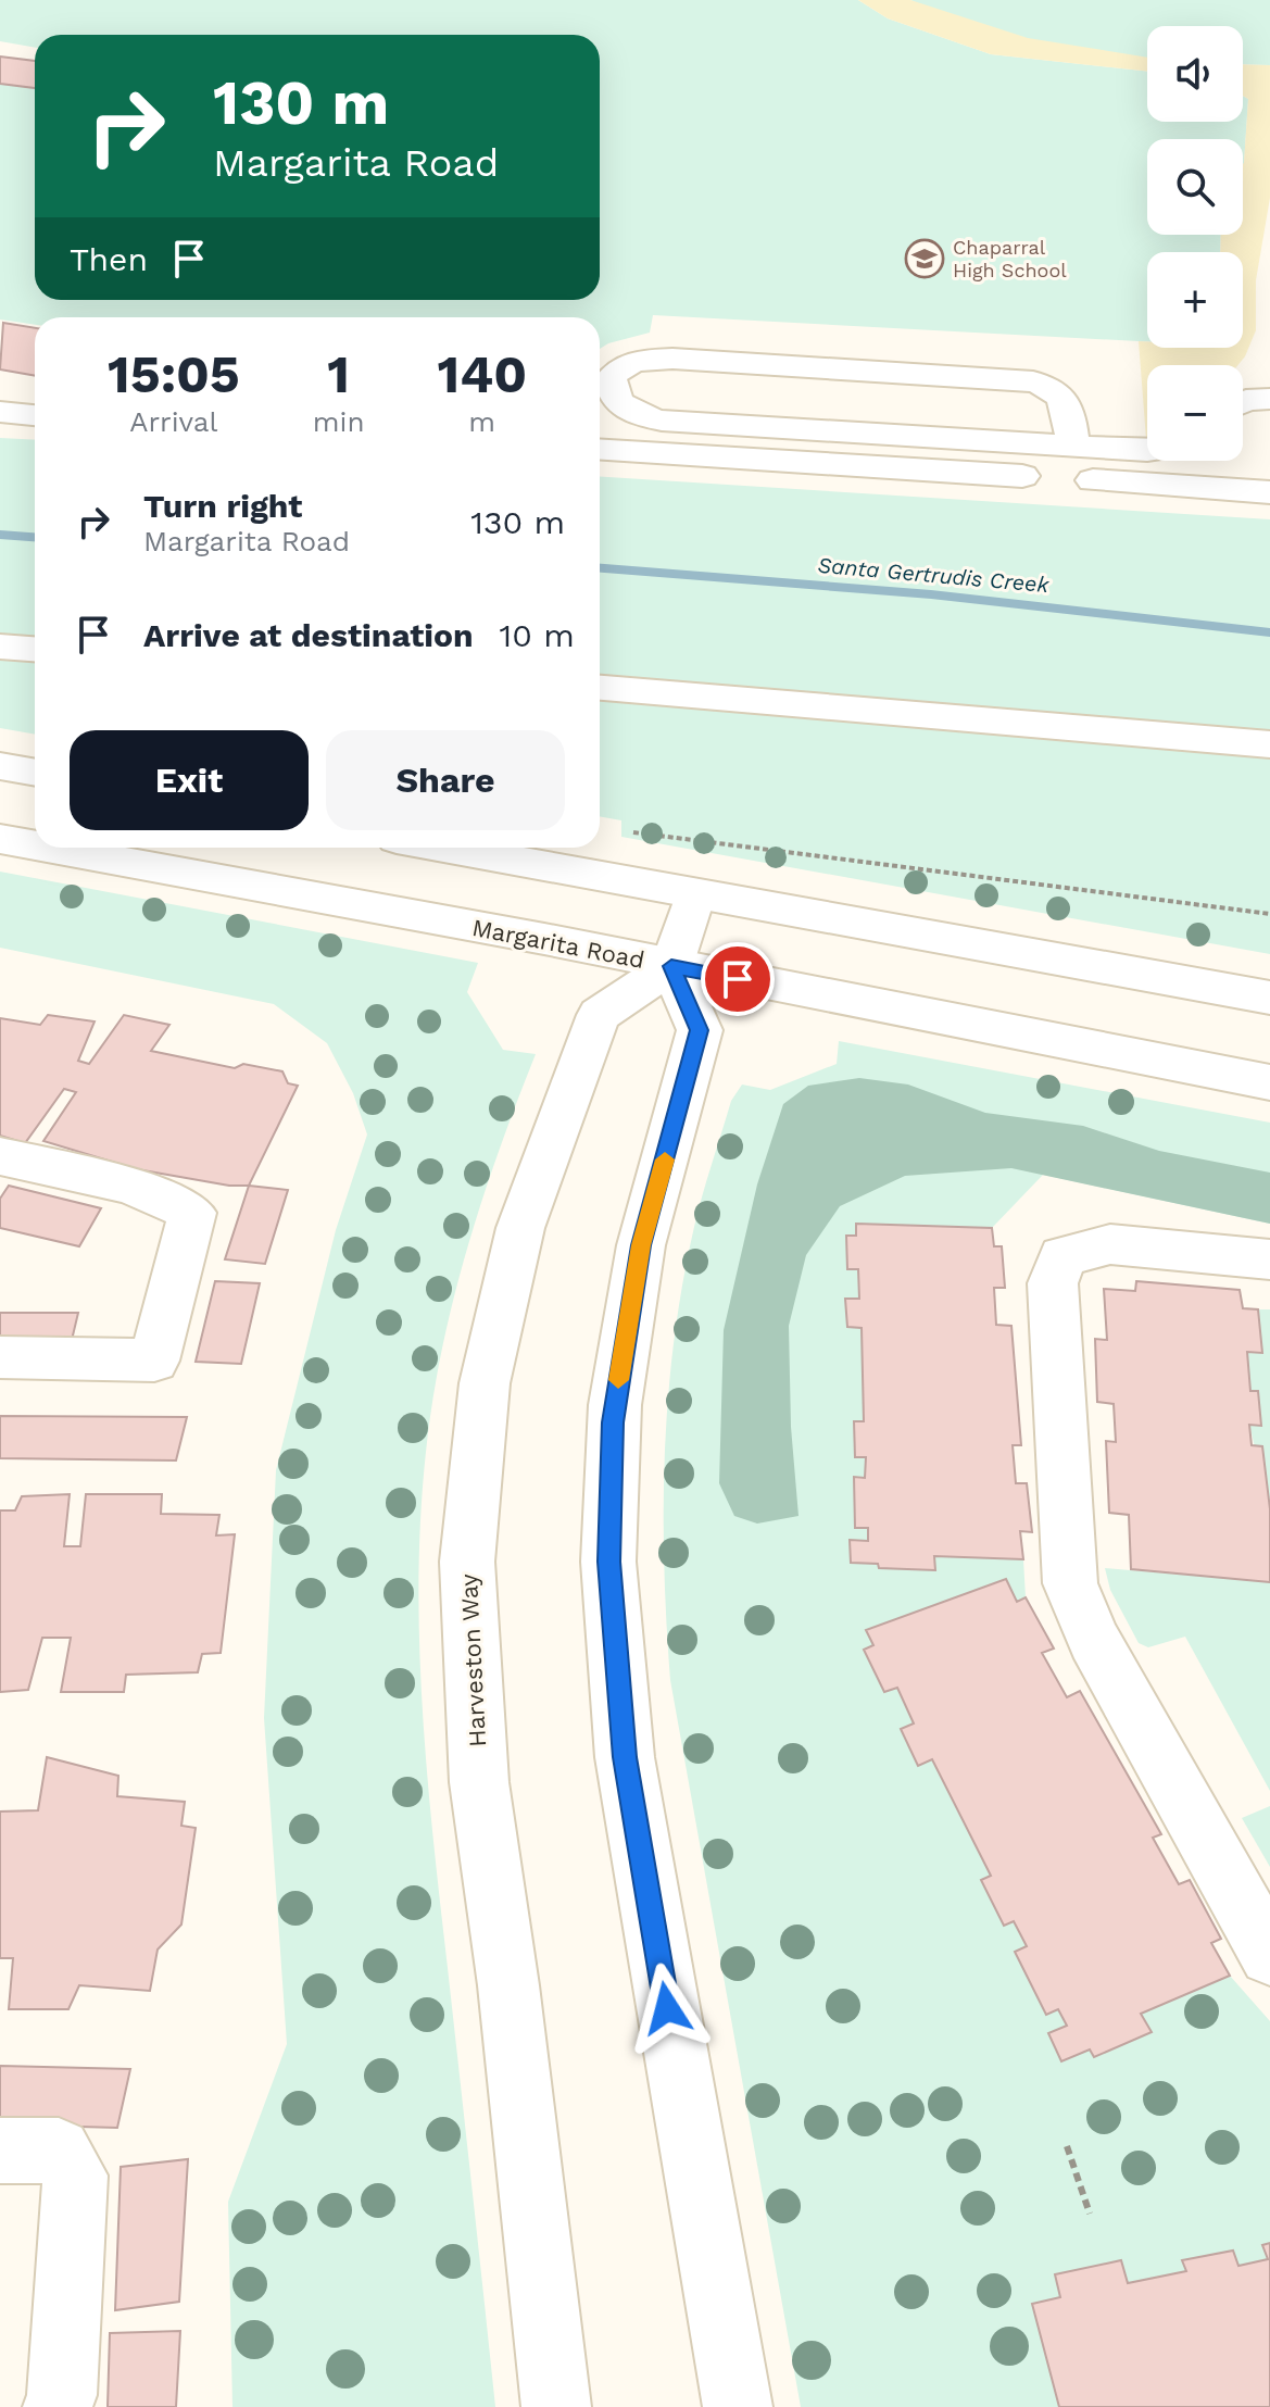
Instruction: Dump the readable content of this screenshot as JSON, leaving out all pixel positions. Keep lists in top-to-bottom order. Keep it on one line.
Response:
{"streets":{"street":["Margarita Road","Harveston Way"]},"crossings":[["Margarita Road","Harveston Way"]],"water":["Santa Gertrudis Creek"],"places":{"school or university":["Chaparral High School"]},"page":{"map_buttons":["+","−"],"turn":["130 m","Margarita Road"],"then":"Then","eta":["15:05","Arrival","1","min","140","m"],"list":[{"name":"Turn right","note":"Margarita Road","value":"130 m"},{"name":"Arrive at destination","value":"10 m"}],"buttons":["Exit","Share"]}}
